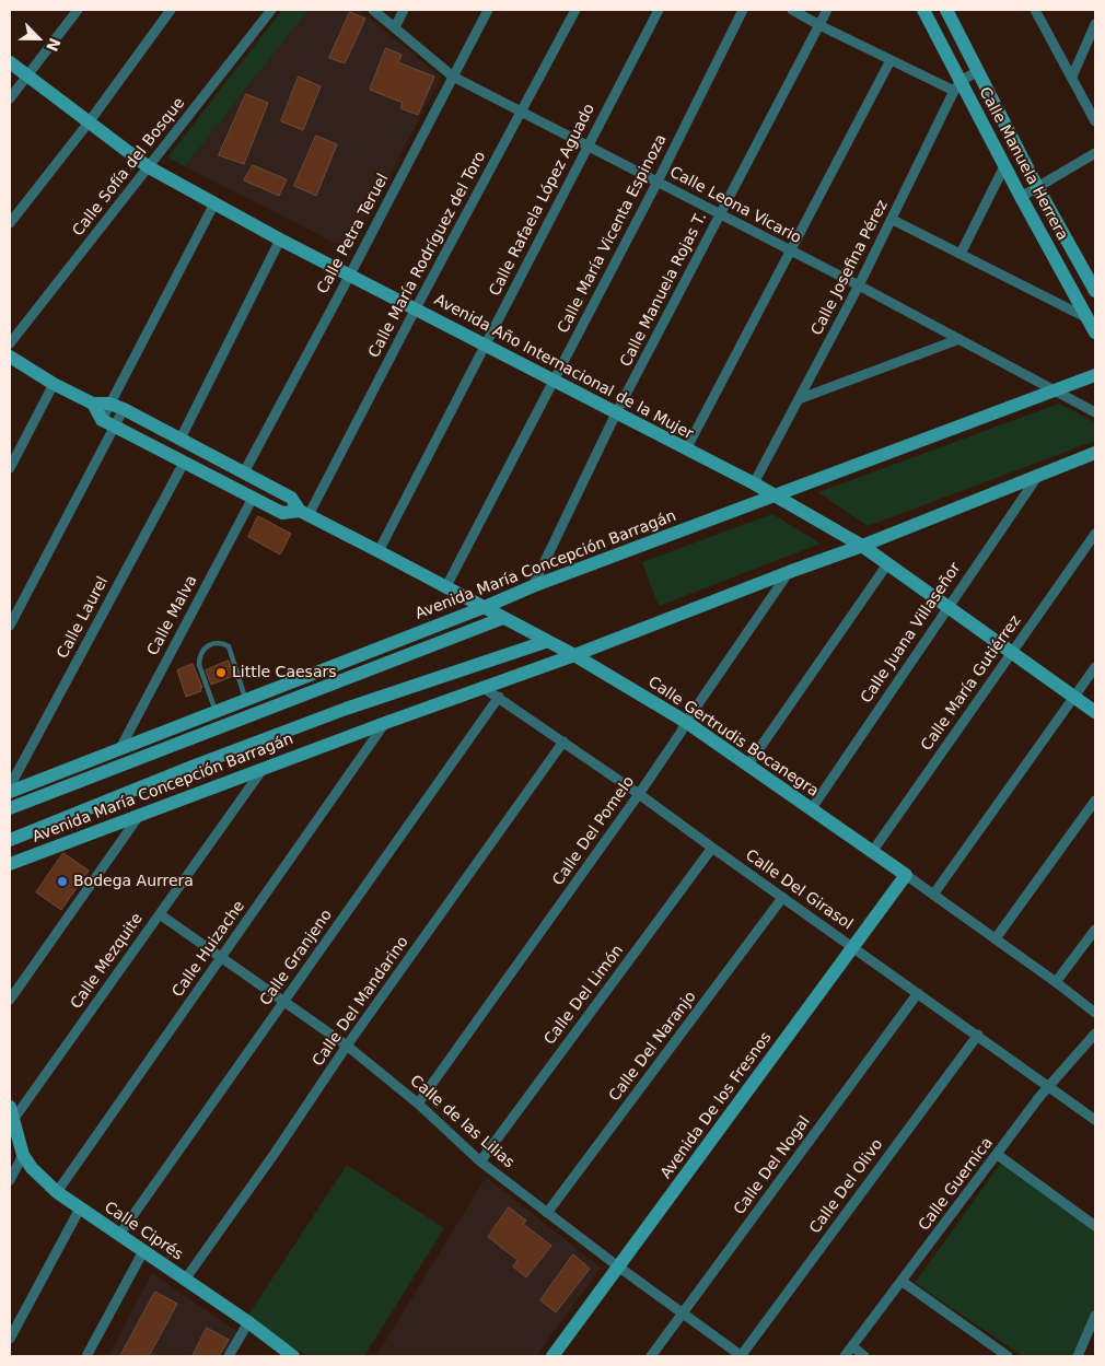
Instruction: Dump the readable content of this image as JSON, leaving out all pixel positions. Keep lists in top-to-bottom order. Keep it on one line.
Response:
{"streets":{"street":["Calle Manuela Herrera","Calle Sofía del Bosque","Calle Rafaela López Aguado","Calle Leona Vicario","Calle Petra Teruel","Calle María Vicenta Espinoza","Calle María Rodríguez del Toro","Calle Josefina Pérez","Calle Manuela Rojas T.","Avenida Año Internacional de la Mujer","Avenida María Concepción Barragán","Calle Malva","Calle Laurel","Calle Juana Villaseñor","Calle María Gutiérrez","Calle Gertrudis Bocanegra","Calle Del Pomelo","Calle Del Girasol","Calle Huizache","Calle Granjeno","Calle Mezquite","Calle Del Limón","Calle Del Mandarino","Calle Del Naranjo","Avenida De los Fresnos","Calle de las Lilias","Calle Del Nogal","Calle Guernica","Calle Del Olivo","Calle Ciprés"]},"crossings":[["Calle Manuela Herrera","Calle Josefina Pérez"],["Calle Sofía del Bosque","Avenida Año Internacional de la Mujer"],["Calle Rafaela López Aguado","Calle Leona Vicario"],["Calle Rafaela López Aguado","Avenida Año Internacional de la Mujer"],["Calle Rafaela López Aguado","Calle Gertrudis Bocanegra"],["Calle Leona Vicario","Calle Petra Teruel"],["Calle Leona Vicario","Calle María Vicenta Espinoza"],["Calle Leona Vicario","Calle María Rodríguez del Toro"],["Calle Leona Vicario","Calle Josefina Pérez"],["Calle Leona Vicario","Calle Manuela Rojas T."],["Calle Leona Vicario","Avenida María Concepción Barragán"],["Calle Petra Teruel","Avenida Año Internacional de la Mujer"],["Calle Petra Teruel","Calle Gertrudis Bocanegra"],["Calle María Vicenta Espinoza","Avenida Año Internacional de la Mujer"],["Calle María Vicenta Espinoza","Calle Gertrudis Bocanegra"],["Calle María Rodríguez del Toro","Avenida Año Internacional de la Mujer"],["Calle María Rodríguez del Toro","Calle Gertrudis Bocanegra"],["Calle Josefina Pérez","Avenida Año Internacional de la Mujer"],["Calle Manuela Rojas T.","Avenida Año Internacional de la Mujer"],["Calle Manuela Rojas T.","Avenida María Concepción Barragán"],["Avenida Año Internacional de la Mujer","Avenida María Concepción Barragán"],["Avenida Año Internacional de la Mujer","Calle Juana Villaseñor"],["Avenida Año Internacional de la Mujer","Calle María Gutiérrez"],["Avenida María Concepción Barragán","Calle Malva"],["Avenida María Concepción Barragán","Calle Juana Villaseñor"],["Avenida María Concepción Barragán","Calle Gertrudis Bocanegra"],["Avenida María Concepción Barragán","Calle Del Pomelo"],["Avenida María Concepción Barragán","Calle Del Girasol"],["Avenida María Concepción Barragán","Calle Huizache"],["Avenida María Concepción Barragán","Calle Mezquite"],["Calle Malva","Calle Gertrudis Bocanegra"],["Calle Laurel","Calle Gertrudis Bocanegra"],["Calle Juana Villaseñor","Calle Gertrudis Bocanegra"],["Calle María Gutiérrez","Calle Gertrudis Bocanegra"],["Calle Gertrudis Bocanegra","Calle Del Pomelo"],["Calle Gertrudis Bocanegra","Avenida De los Fresnos"],["Calle Del Pomelo","Calle Del Girasol"],["Calle Del Pomelo","Calle de las Lilias"],["Calle Del Girasol","Calle Granjeno"],["Calle Del Girasol","Calle Del Limón"],["Calle Del Girasol","Calle Del Mandarino"],["Calle Del Girasol","Calle Del Naranjo"],["Calle Del Girasol","Avenida De los Fresnos"],["Calle Del Girasol","Calle Del Nogal"],["Calle Del Girasol","Calle Guernica"],["Calle Del Girasol","Calle Del Olivo"],["Calle Huizache","Calle de las Lilias"],["Calle Huizache","Calle Ciprés"],["Calle Granjeno","Calle de las Lilias"],["Calle Granjeno","Calle Ciprés"],["Calle Mezquite","Calle de las Lilias"],["Calle Mezquite","Calle Ciprés"],["Calle Del Limón","Calle de las Lilias"],["Calle Del Mandarino","Calle de las Lilias"],["Calle Del Mandarino","Calle Ciprés"],["Calle Del Naranjo","Calle de las Lilias"],["Avenida De los Fresnos","Calle de las Lilias"],["Calle de las Lilias","Calle Del Nogal"],["Calle de las Lilias","Calle Del Olivo"]],"places":["Little Caesars","Bodega Aurrera"],"north":"bottom right"}
